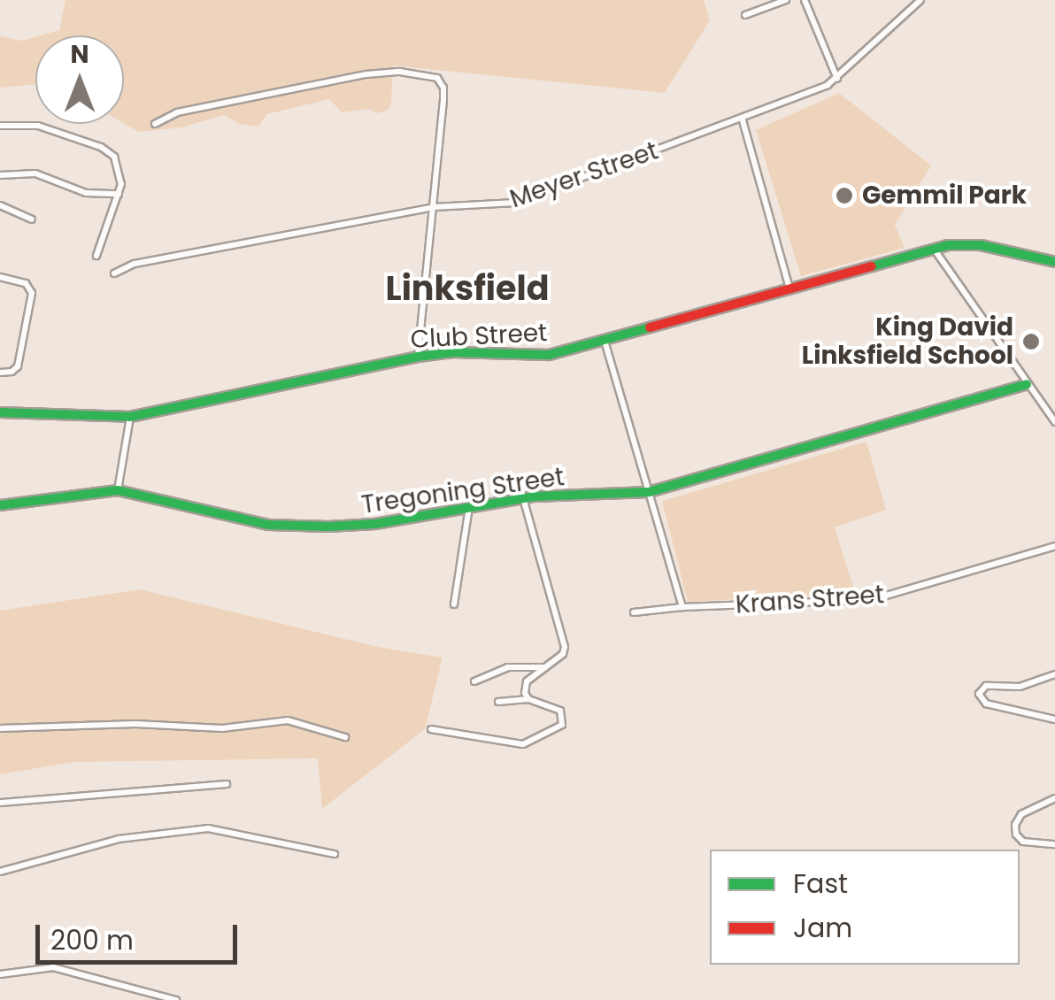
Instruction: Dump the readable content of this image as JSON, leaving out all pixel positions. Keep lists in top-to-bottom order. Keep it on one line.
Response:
{"streets":{"main road":["Club Street","Tregoning Street"],"street":["Meyer Street","Krans Street"]},"districts":["Linksfield"],"places":["Gemmil Park","King David Linksfield School"],"legend":["Fast","Jam"],"scale_bar":"200 m","north":"top"}
